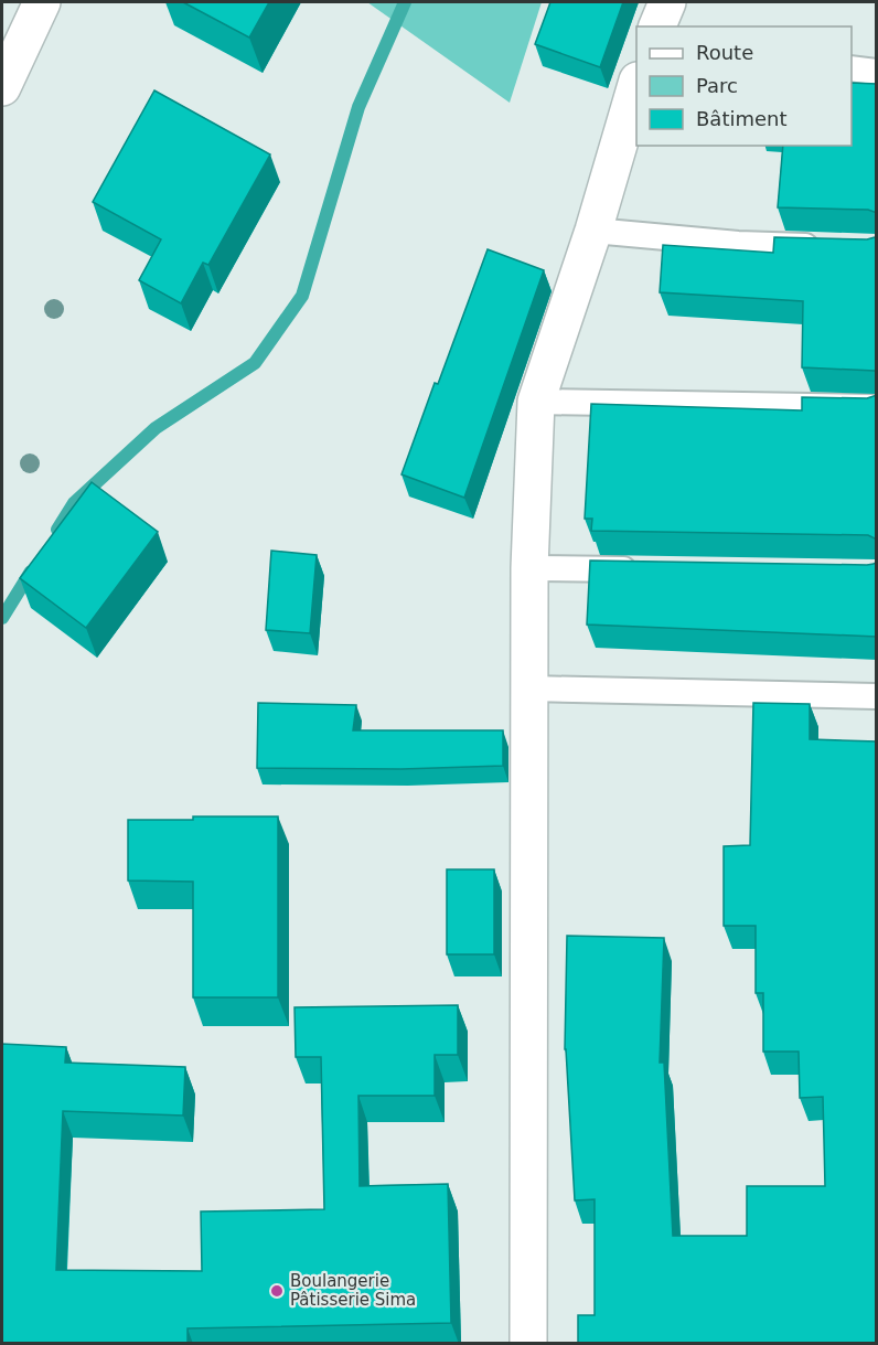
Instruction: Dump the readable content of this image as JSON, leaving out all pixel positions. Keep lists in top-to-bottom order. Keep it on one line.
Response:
{"places":["Boulangerie Pâtisserie Sima"],"legend":["Route","Parc","Bâtiment"]}
